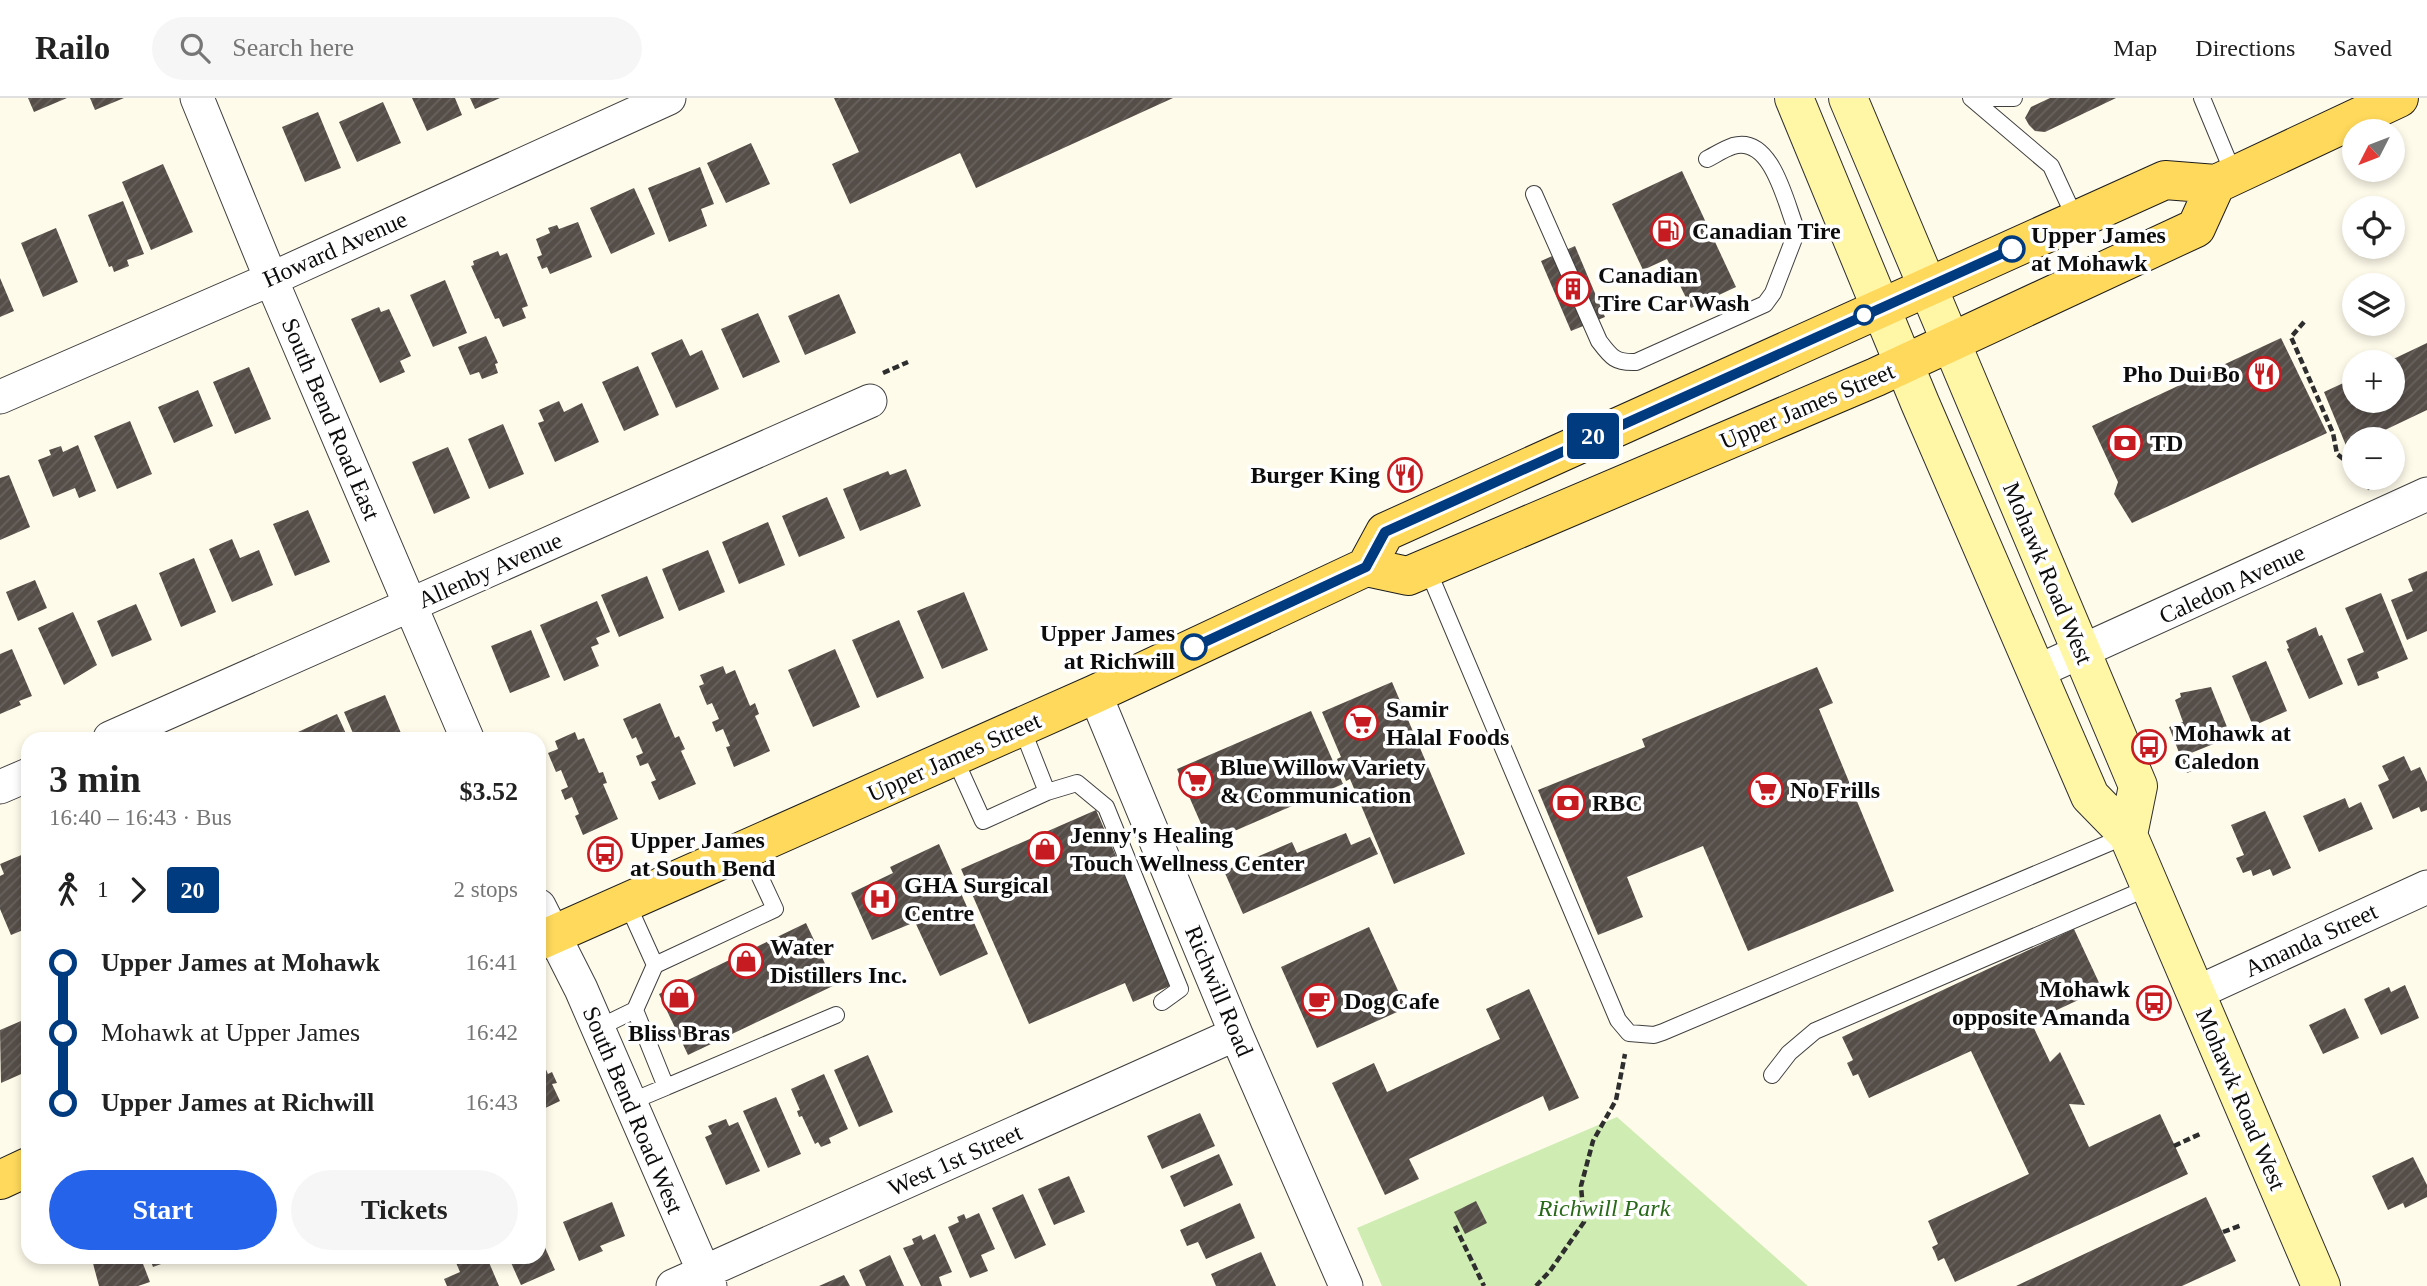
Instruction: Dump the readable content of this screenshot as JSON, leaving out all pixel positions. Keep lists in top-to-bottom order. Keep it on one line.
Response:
{"streets":{"main road":["Upper James Street","Mohawk Road West"],"street":["Howard Avenue","South Bend Road East","Allenby Avenue","Caledon Avenue","Amanda Street","Richwill Road","South Bend Road West","West 1st Street"]},"crossings":[["Howard Avenue","South Bend Road East"],["Upper James Street","Mohawk Road West"],["Upper James Street","Richwill Road"],["South Bend Road East","Allenby Avenue"],["Mohawk Road West","Caledon Avenue"],["Mohawk Road West","Amanda Street"],["Richwill Road","West 1st Street"],["South Bend Road West","West 1st Street"]],"parks":["Richwill Park"],"places":{"fuel station":["Canadian Tire"],"other":["Upper James at Mohawk","Upper James at Richwill"],"building":["Canadian Tire Car Wash"],"restaurant":["Pho Dui Bo","Burger King"],"bank":["TD","RBC"],"supermarket":["Samir Halal Foods","Blue Willow Variety & Communication","No Frills"],"bus stop":["Mohawk at Caledon","Upper James at South Bend","Mohawk opposite Amanda"],"shop":["Jenny's Healing Touch Wellness Center","Water Distillers Inc.","Bliss Bras"],"hospital":["GHA Surgical Centre"],"cafe":["Dog Cafe"]},"lines":["bus line 20"],"north":"bottom left","page":{"header":"Railo","search":"Search here","nav":["Map","Directions","Saved"],"on_map":"20","map_buttons":["+","−"],"heading":["3 min","16:40 – 16:43 · Bus","$3.52"],"legs":["1","20","2 stops"],"list":[{"name":"Upper James at Mohawk","value":"16:41"},{"name":"Mohawk at Upper James","value":"16:42"},{"name":"Upper James at Richwill","value":"16:43"}],"buttons":["Start","Tickets"]}}
